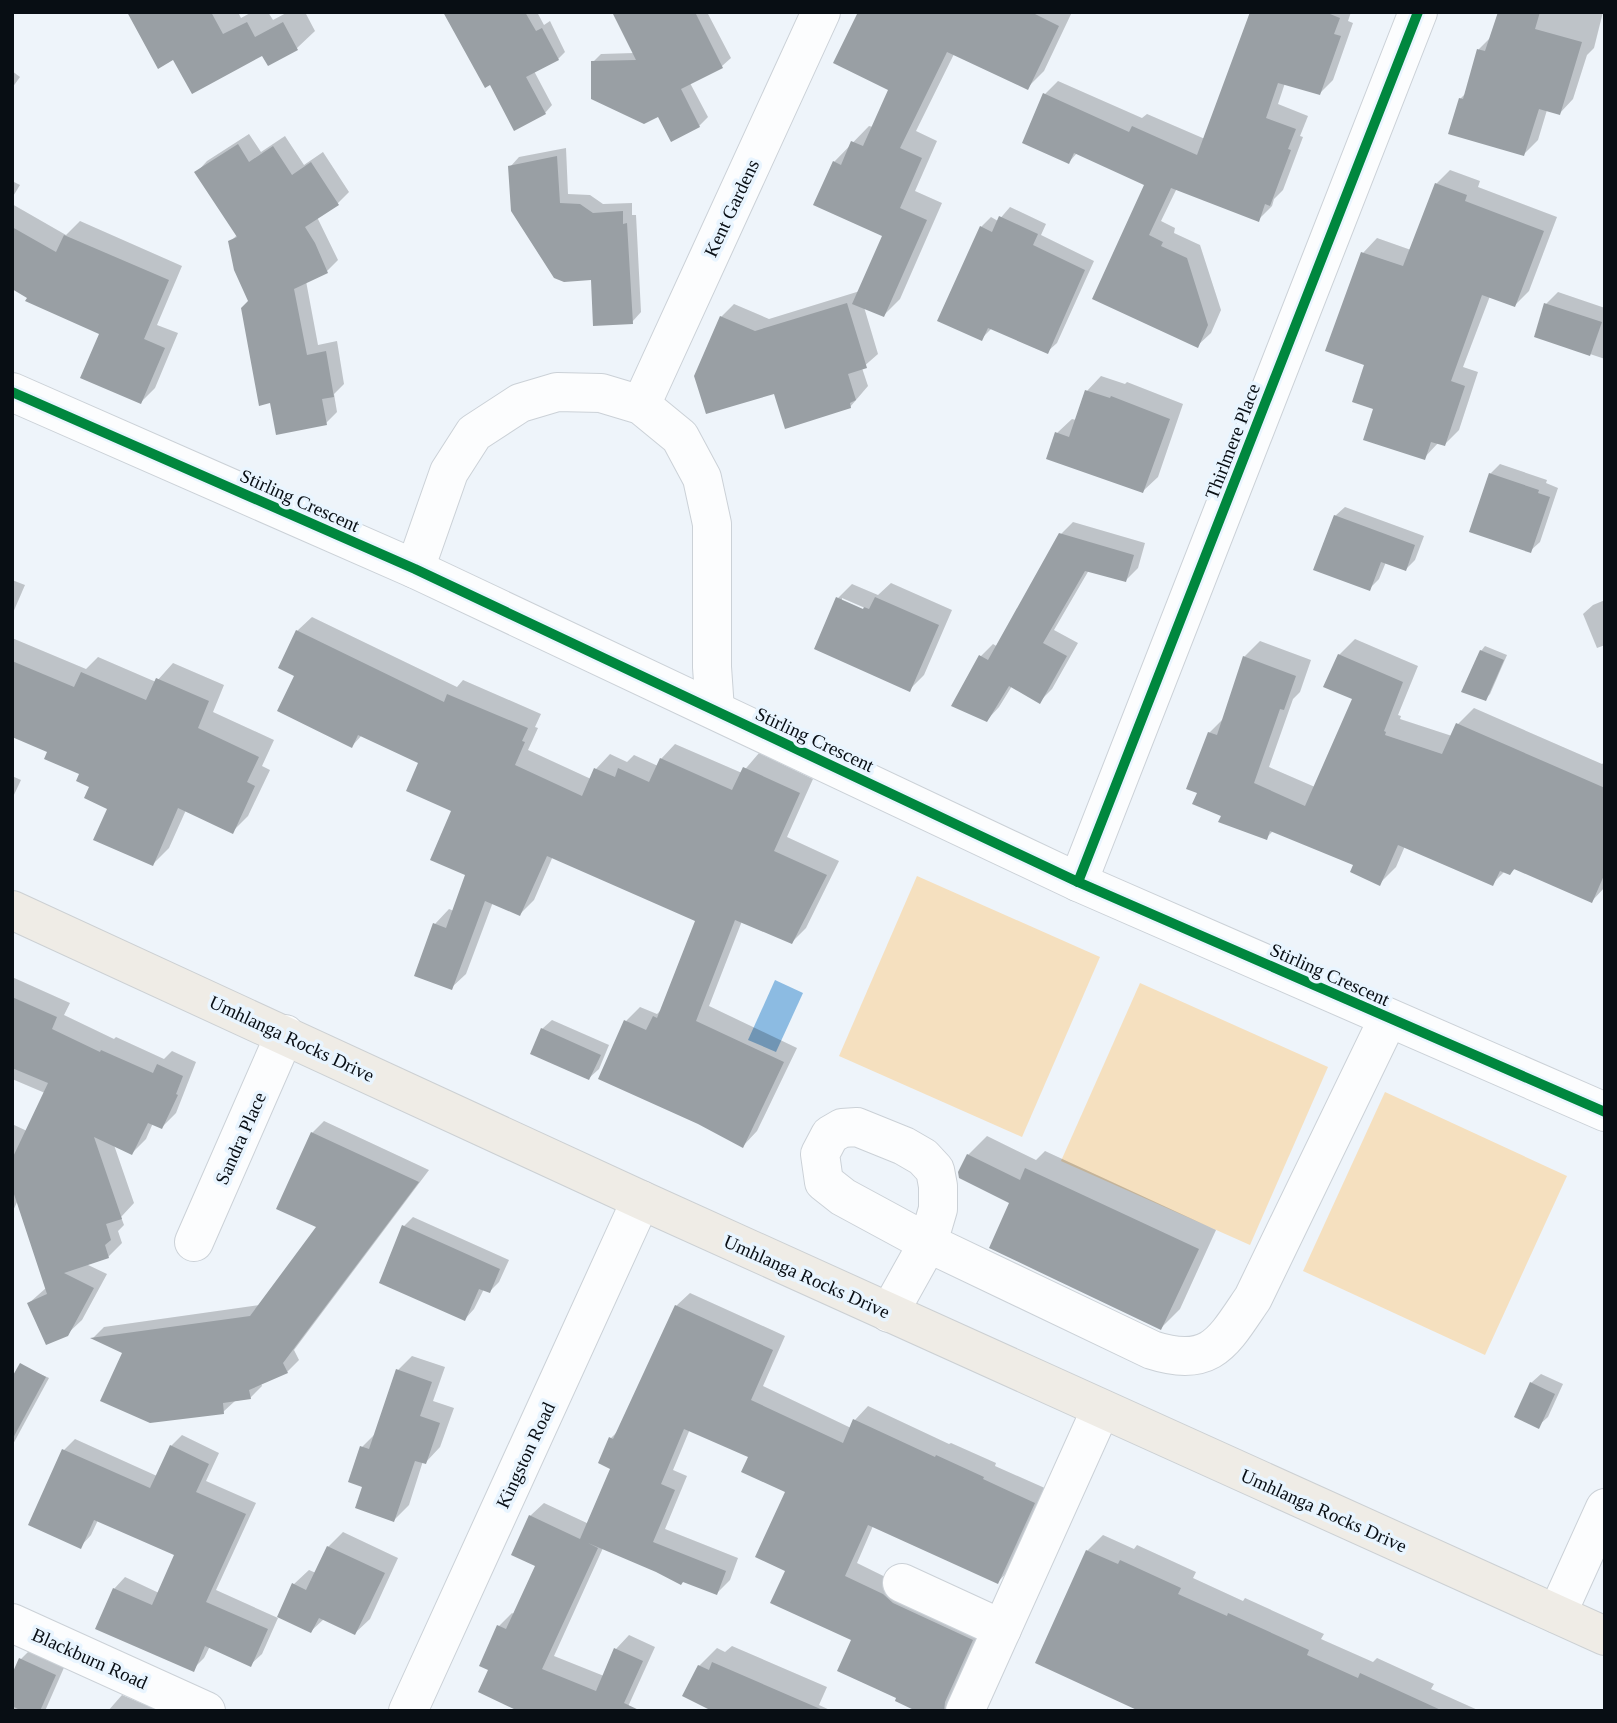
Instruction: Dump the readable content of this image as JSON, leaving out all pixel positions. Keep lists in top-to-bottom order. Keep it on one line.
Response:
{"streets":{"main road":["Umhlanga Rocks Drive"],"street":["Kent Gardens","Thirlmere Place","Stirling Crescent","Sandra Place","Kingston Road","Blackburn Road"]},"crossings":[["Thirlmere Place","Stirling Crescent"],["Umhlanga Rocks Drive","Sandra Place"],["Umhlanga Rocks Drive","Kingston Road"]]}
